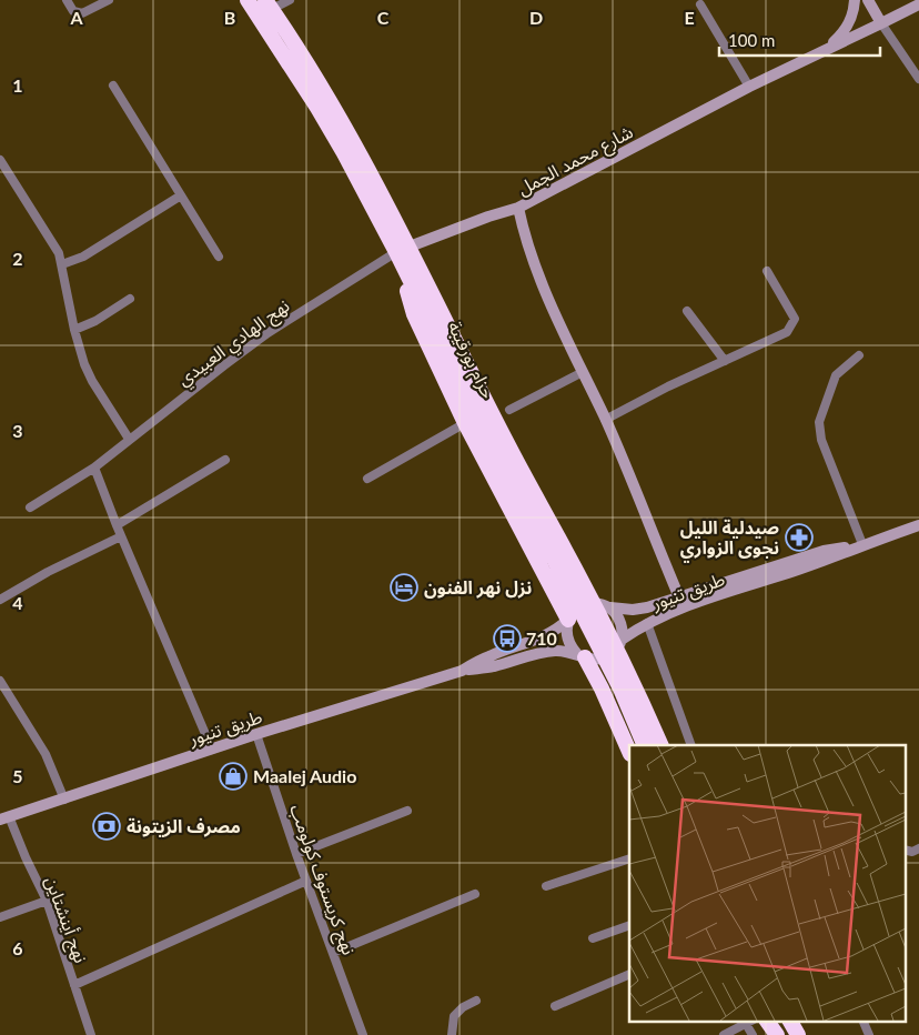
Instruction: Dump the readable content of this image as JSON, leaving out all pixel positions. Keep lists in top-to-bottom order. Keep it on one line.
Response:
{"streets":{"highway":["حزام بورقيبة"],"main road":["شارع محمد الجمل","طريق تنيور"],"street":["نهج الهادي العبيدي","نهج كريستوف كولومب","نهج أينشتاين"]},"crossings":[["شارع محمد الجمل","طريق تنيور"],["نهج الهادي العبيدي","حزام بورقيبة"],["طريق تنيور","نهج كريستوف كولومب"],["طريق تنيور","نهج أينشتاين"]],"places":{"pharmacy":["صيدلية الليل نجوى الزواري"],"hotel":["نزل نهر الفنون"],"bus stop":["710"],"shop":["Maalej Audio"],"bank":["مصرف الزيتونة"]},"scale_bar":"100 m","grid":{"columns":["A","B","C","D","E"],"rows":["1","2","3","4","5","6"]}}
